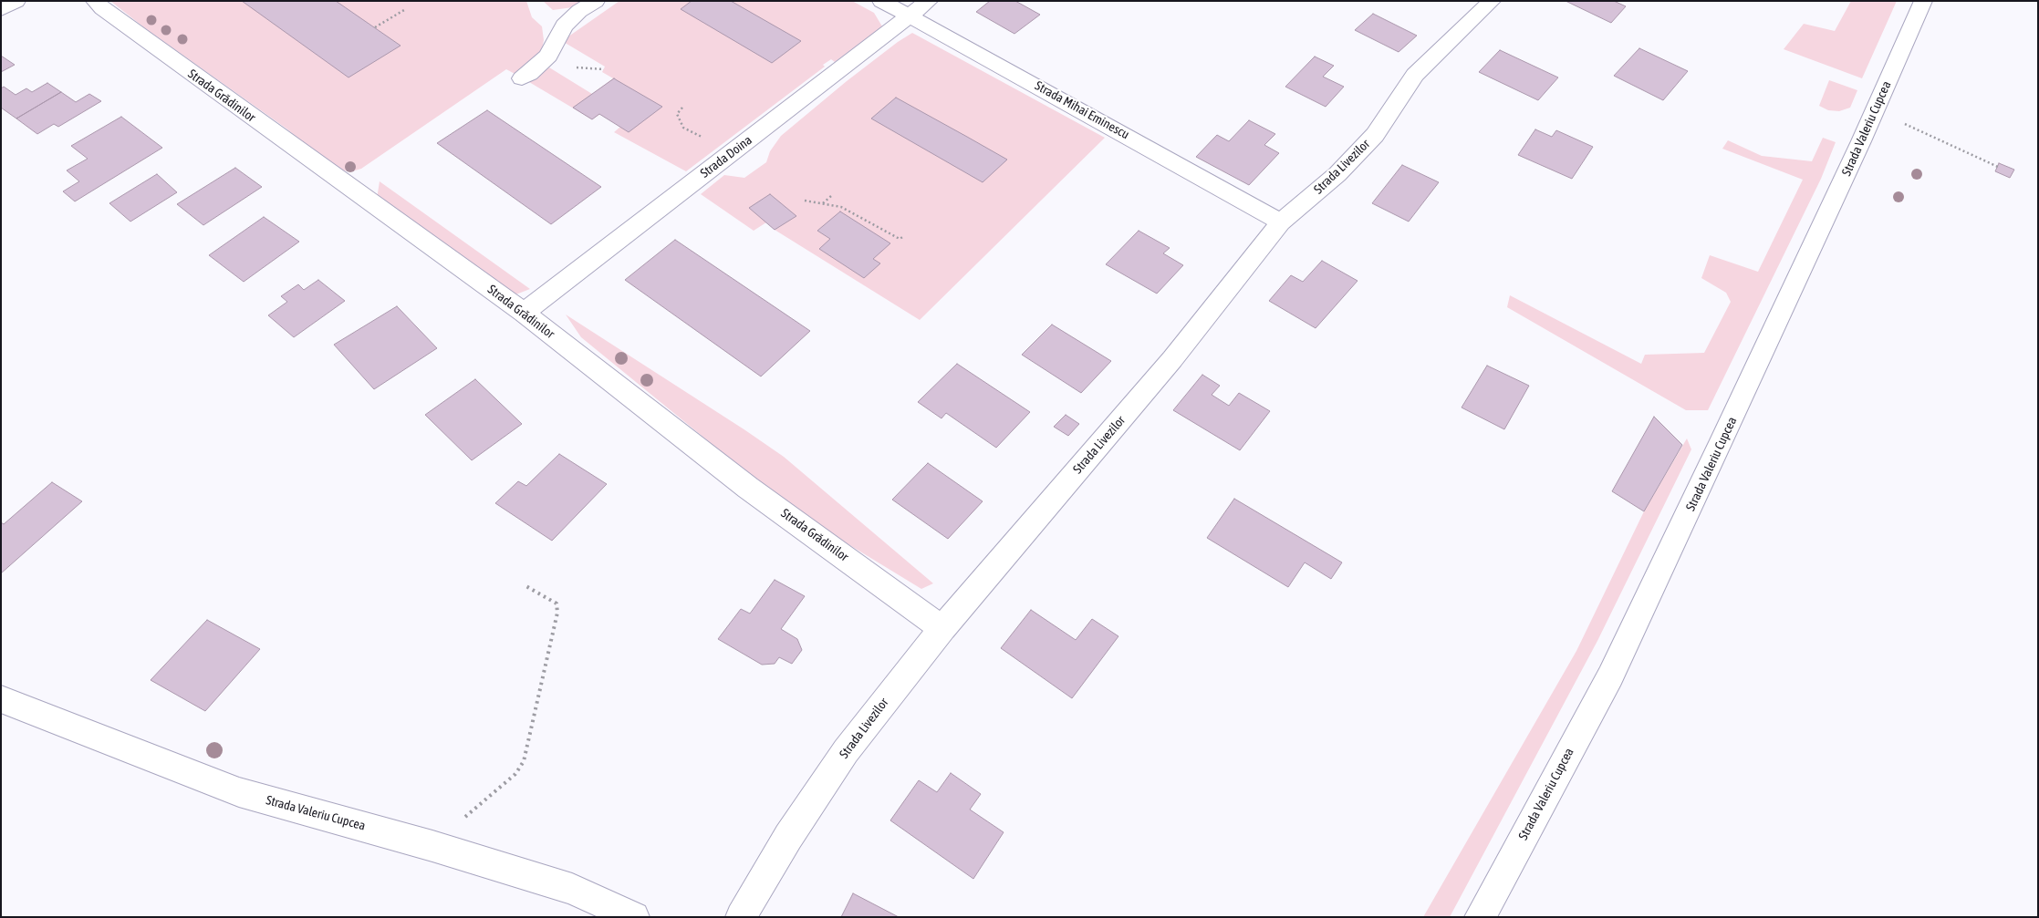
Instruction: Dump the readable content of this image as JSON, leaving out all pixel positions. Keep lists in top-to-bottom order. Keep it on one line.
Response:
{"streets":{"street":["Strada Grădinilor","Strada Mihai Eminescu","Strada Valeriu Cupcea","Strada Doina","Strada Livezilor"]},"crossings":[["Strada Grădinilor","Strada Doina"],["Strada Grădinilor","Strada Livezilor"],["Strada Mihai Eminescu","Strada Doina"],["Strada Mihai Eminescu","Strada Livezilor"]]}
